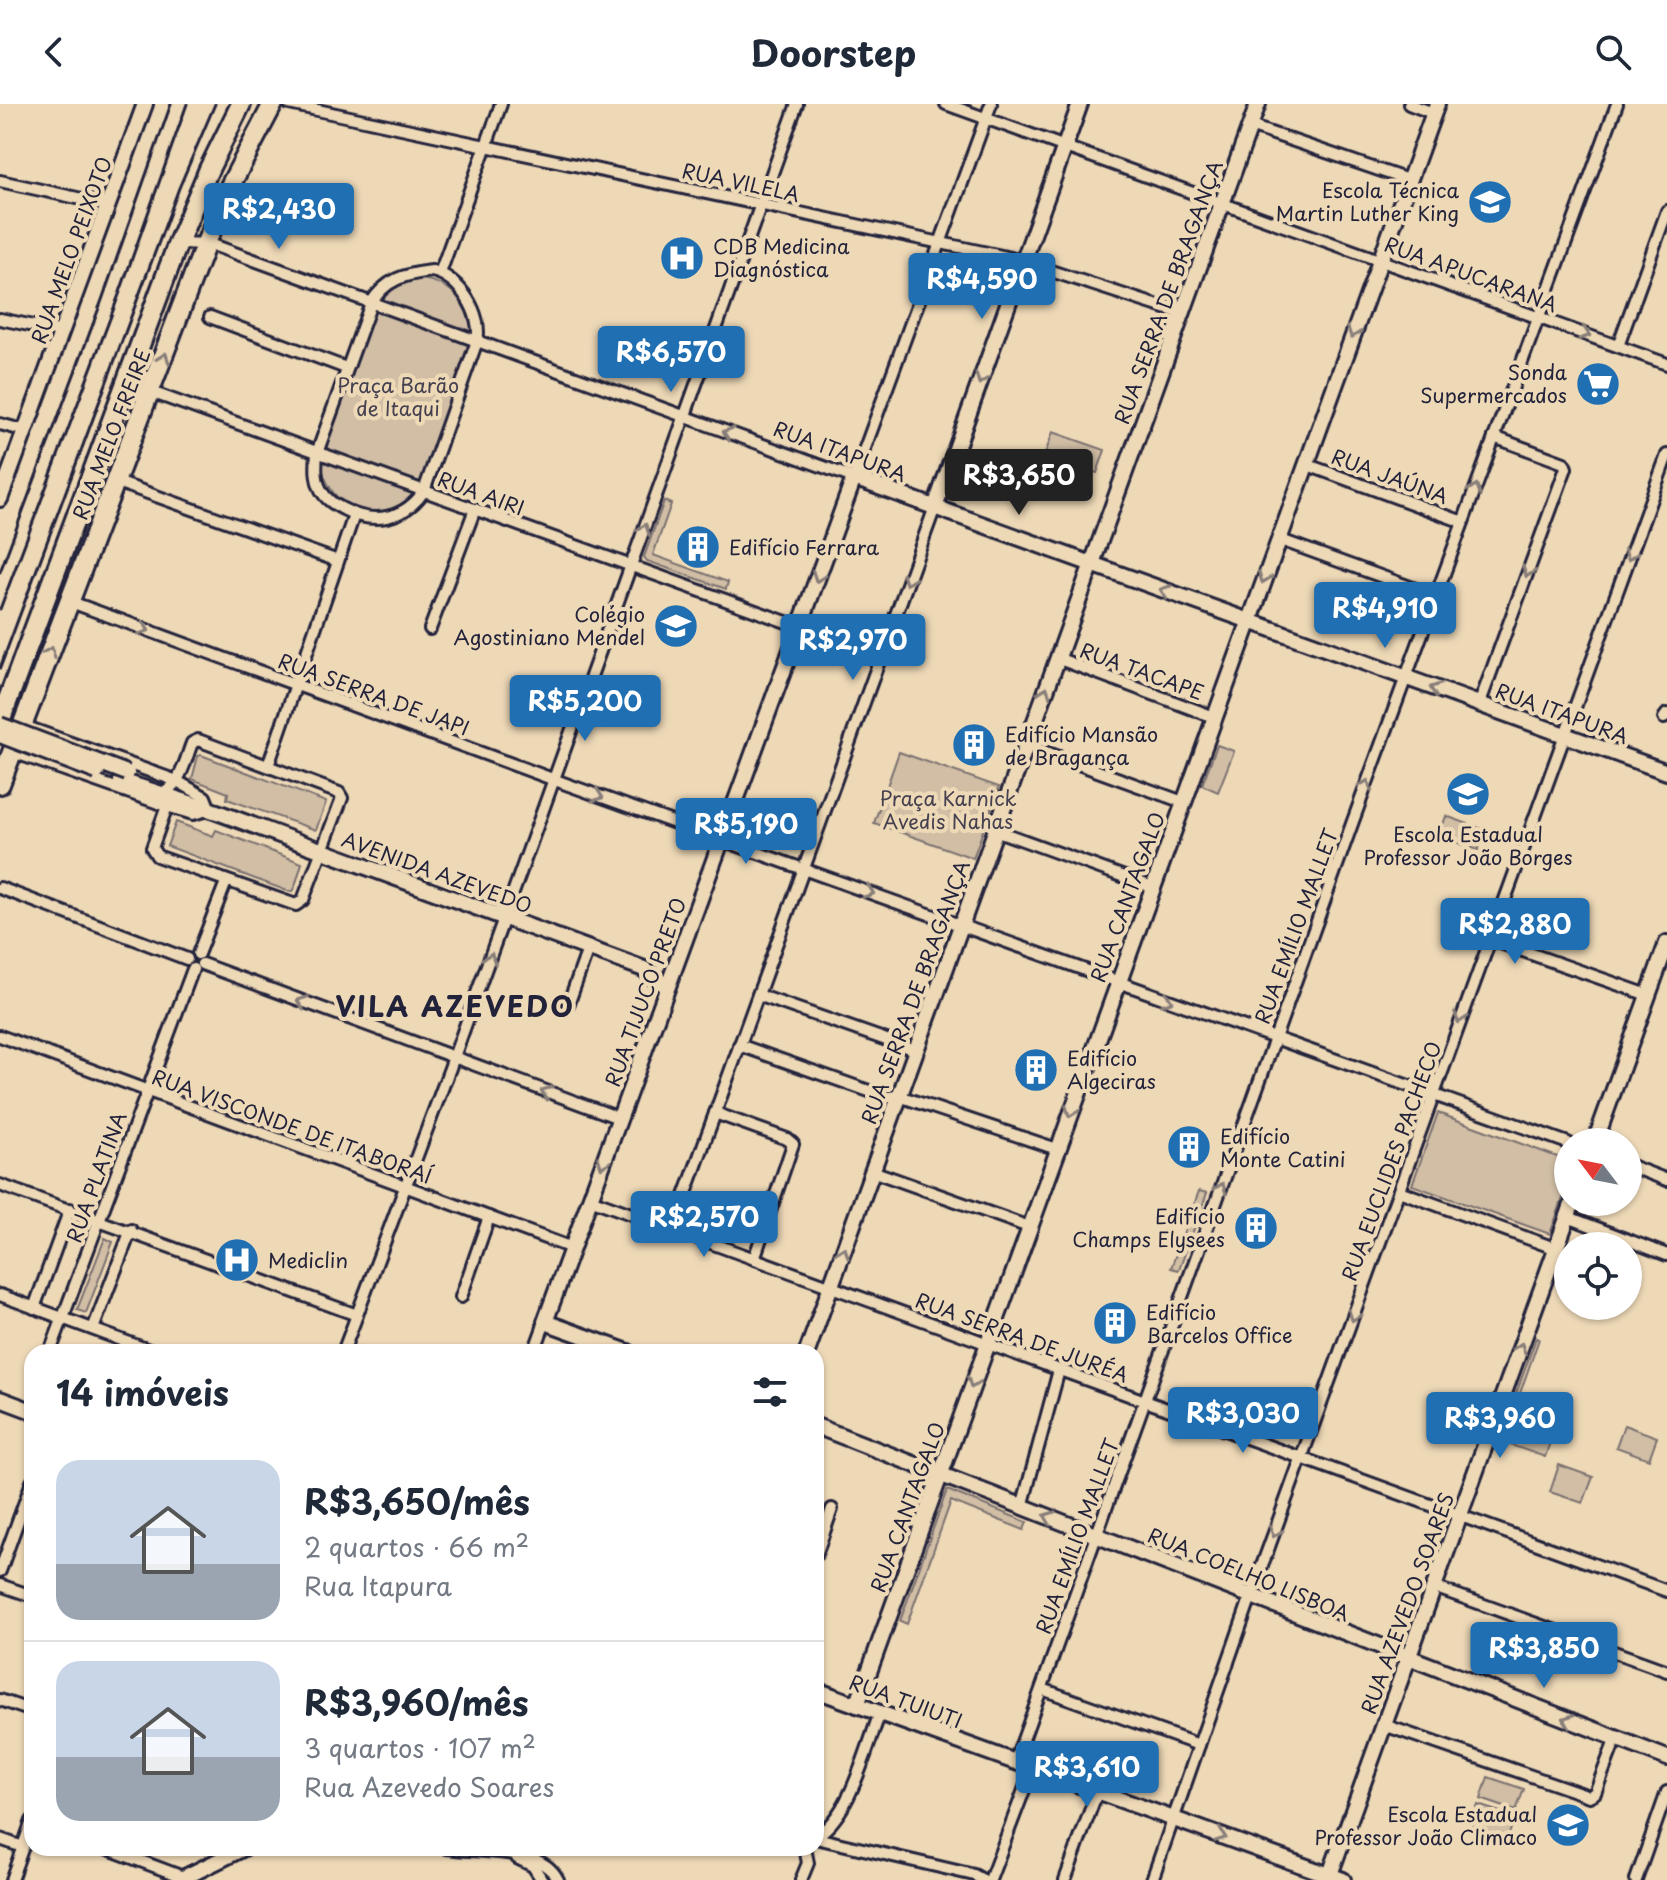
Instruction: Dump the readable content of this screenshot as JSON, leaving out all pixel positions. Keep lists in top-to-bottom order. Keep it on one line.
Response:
{"streets":{"highway":["RUA MELO FREIRE"],"street":["RUA VILELA","RUA MELO PEIXOTO","RUA APUCARANA","RUA SERRA DE BRAGANÇA","RUA ITAPURA","RUA JAÚNA","RUA AIRI","RUA TACAPE","RUA SERRA DE JAPI","AVENIDA AZEVEDO","RUA CANTAGALO","RUA EMÍLIO MALLET","RUA TIJUCO PRETO","RUA VISCONDE DE ITABORAÍ","RUA EUCLIDES PACHECO","RUA PLATINA","RUA SERRA DE JURÉA","RUA COELHO LISBOA","RUA AZEVEDO SOARES","RUA TUIUTI"]},"crossings":[["RUA VILELA","RUA SERRA DE BRAGANÇA"],["RUA VILELA","RUA TIJUCO PRETO"],["RUA APUCARANA","RUA SERRA DE BRAGANÇA"],["RUA APUCARANA","RUA CANTAGALO"],["RUA APUCARANA","RUA EMÍLIO MALLET"],["RUA APUCARANA","RUA TIJUCO PRETO"],["RUA SERRA DE BRAGANÇA","RUA ITAPURA"],["RUA SERRA DE BRAGANÇA","RUA TACAPE"],["RUA SERRA DE BRAGANÇA","RUA SERRA DE JAPI"],["RUA SERRA DE BRAGANÇA","RUA SERRA DE JURÉA"],["RUA MELO FREIRE","RUA ITAPURA"],["RUA MELO FREIRE","RUA AIRI"],["RUA MELO FREIRE","RUA SERRA DE JAPI"],["RUA MELO FREIRE","AVENIDA AZEVEDO"],["RUA ITAPURA","RUA CANTAGALO"],["RUA ITAPURA","RUA EMÍLIO MALLET"],["RUA ITAPURA","RUA TIJUCO PRETO"],["RUA ITAPURA","RUA EUCLIDES PACHECO"],["RUA JAÚNA","RUA CANTAGALO"],["RUA JAÚNA","RUA EMÍLIO MALLET"],["RUA AIRI","RUA TIJUCO PRETO"],["RUA TACAPE","RUA CANTAGALO"],["RUA SERRA DE JAPI","RUA CANTAGALO"],["RUA SERRA DE JAPI","RUA EMÍLIO MALLET"],["RUA SERRA DE JAPI","RUA TIJUCO PRETO"],["RUA SERRA DE JAPI","RUA EUCLIDES PACHECO"],["AVENIDA AZEVEDO","RUA TIJUCO PRETO"],["RUA CANTAGALO","RUA SERRA DE JURÉA"],["RUA CANTAGALO","RUA COELHO LISBOA"],["RUA CANTAGALO","RUA TUIUTI"],["RUA EMÍLIO MALLET","RUA SERRA DE JURÉA"],["RUA EMÍLIO MALLET","RUA COELHO LISBOA"],["RUA EMÍLIO MALLET","RUA TUIUTI"],["RUA TIJUCO PRETO","RUA VISCONDE DE ITABORAÍ"],["RUA TIJUCO PRETO","RUA SERRA DE JURÉA"],["RUA VISCONDE DE ITABORAÍ","RUA PLATINA"],["RUA EUCLIDES PACHECO","RUA SERRA DE JURÉA"],["RUA EUCLIDES PACHECO","RUA COELHO LISBOA"],["RUA EUCLIDES PACHECO","RUA TUIUTI"],["RUA SERRA DE JURÉA","RUA AZEVEDO SOARES"],["RUA COELHO LISBOA","RUA AZEVEDO SOARES"],["RUA AZEVEDO SOARES","RUA TUIUTI"]],"one_way":["RUA SERRA DE JAPI","RUA CANTAGALO","RUA EMÍLIO MALLET","RUA EUCLIDES PACHECO","RUA AZEVEDO SOARES"],"districts":["VILA AZEVEDO"],"parks":["Praça Barão de Itaqui","Praça Karnick Avedis Nahas"],"places":{"school or university":["Escola Técnica Martin Luther King","Colégio Agostiniano Mendel","Escola Estadual Professor João Borges","Escola Estadual Professor João Climaco"],"hospital":["CDB Medicina Diagnóstica","Mediclin"],"supermarket":["Sonda Supermercados"],"building":["Edifício Ferrara","Edifício Mansão de Bragança","Edifício Algeciras","Edifício Monte Catini","Edifício Champs Elysees","Edifício Barcelos Office"]},"north":"top left","page":{"header":"Doorstep","price":["R$2,430","R$4,590","R$6,570","R$3,650","R$4,910","R$2,970","R$5,200","R$5,190","R$2,880","R$2,570","R$3,030","R$3,960","R$3,850","R$3,610"],"heading":"14 imóveis","list":[{"name":"R$3,650/mês","note":"2 quartos · 66 m² · Rua Itapura"},{"name":"R$3,960/mês","note":"3 quartos · 107 m² · Rua Azevedo Soares"}]}}
